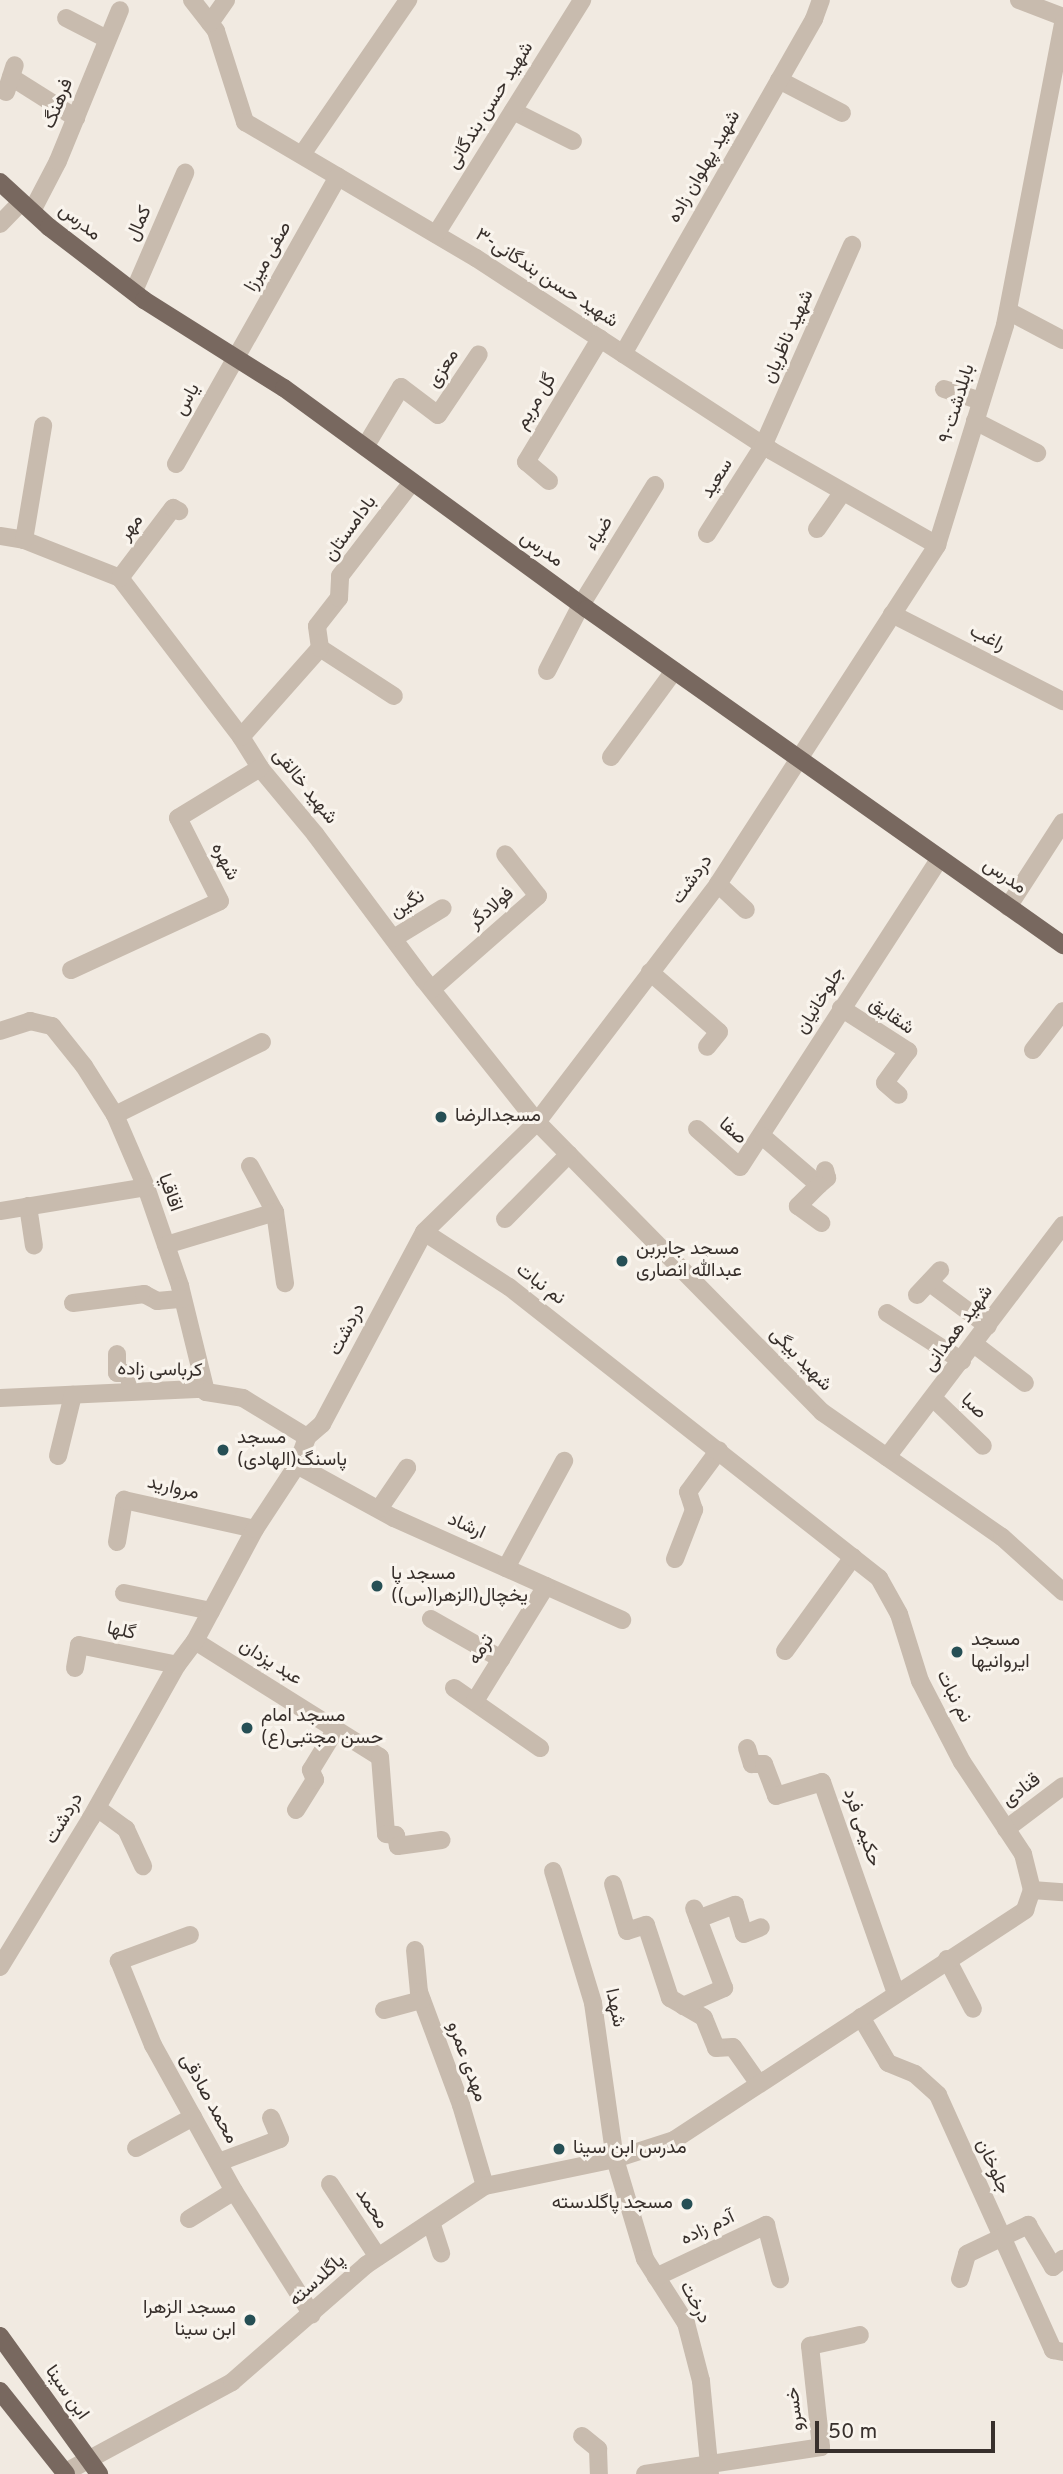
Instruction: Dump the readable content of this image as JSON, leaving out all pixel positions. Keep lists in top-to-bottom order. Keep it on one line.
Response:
{"streets":{"main road":["مدرس","ابن سینا"],"street":["فرهنگ","شهید حسن بندگانی","شهید پهلوان زاده","کمال","صفی میرزا","۳-شهید حسن بندگانی","شهید ناظریان","معزی","یاس","گل مریم","۹-بابلدشت","سعید","مهر","بادامستان","ضیاء","راغب","شهید خالقی","شهره","دردشت","نگین","فولادگر","جلوخانیان","شقایق","صفا","اقاقیا","نم نبات","شهید همدانی","شهید بیگی","کرباسی زاده","صبا","مروارید","ارشاد","گلها","ترمه","عبد یزدان","قنادی","حکیمی فرد","شهدا","مهدی عمرو","محمد صادقی","جلوخان","محمد","آدم زاده","پاگلدسته","درخت","خسرو"]},"crossings":[["فرهنگ","مدرس"],["شهید حسن بندگانی","۳-شهید حسن بندگانی"],["شهید پهلوان زاده","۳-شهید حسن بندگانی"],["مدرس","کمال"],["مدرس","صفی میرزا"],["مدرس","معزی"],["مدرس","یاس"],["مدرس","۹-بابلدشت"],["مدرس","بادامستان"],["مدرس","ضیاء"],["مدرس","دردشت"],["مدرس","جلوخانیان"],["صفی میرزا","۳-شهید حسن بندگانی"],["صفی میرزا","یاس"],["۳-شهید حسن بندگانی","شهید ناظریان"],["۳-شهید حسن بندگانی","گل مریم"],["۳-شهید حسن بندگانی","۹-بابلدشت"],["۳-شهید حسن بندگانی","سعید"],["شهید ناظریان","سعید"],["۹-بابلدشت","راغب"],["۹-بابلدشت","دردشت"],["مهر","شهید خالقی"],["شهید خالقی","شهره"],["شهید خالقی","دردشت"],["شهید خالقی","نگین"],["شهید خالقی","فولادگر"],["شهید خالقی","شهید بیگی"],["دردشت","نم نبات"],["دردشت","شهید بیگی"],["دردشت","کرباسی زاده"],["دردشت","مروارید"],["دردشت","ارشاد"],["دردشت","گلها"],["دردشت","عبد یزدان"],["جلوخانیان","شقایق"],["جلوخانیان","صفا"],["اقاقیا","کرباسی زاده"],["نم نبات","قنادی"],["شهید همدانی","شهید بیگی"],["شهید همدانی","صبا"],["ارشاد","ترمه"],["شهدا","پاگلدسته"],["شهدا","درخت"],["مهدی عمرو","پاگلدسته"],["محمد صادقی","پاگلدسته"],["محمد","پاگلدسته"],["آدم زاده","درخت"],["پاگلدسته","درخت"],["پاگلدسته","ابن سینا"],["درخت","خسرو"]],"places":["مسجدالرضا","مسجد جابربن عبدالله انصاری","مسجد پاسنگ(الهادی)","مسجد پا یخچال(الزهرا(س))","مسجد ایروانیها","مسجد امام حسن مجتبی(ع)","مدرس ابن سینا","مسجد پاگلدسته","مسجد الزهرا ابن سینا"],"scale_bar":"50 m"}
